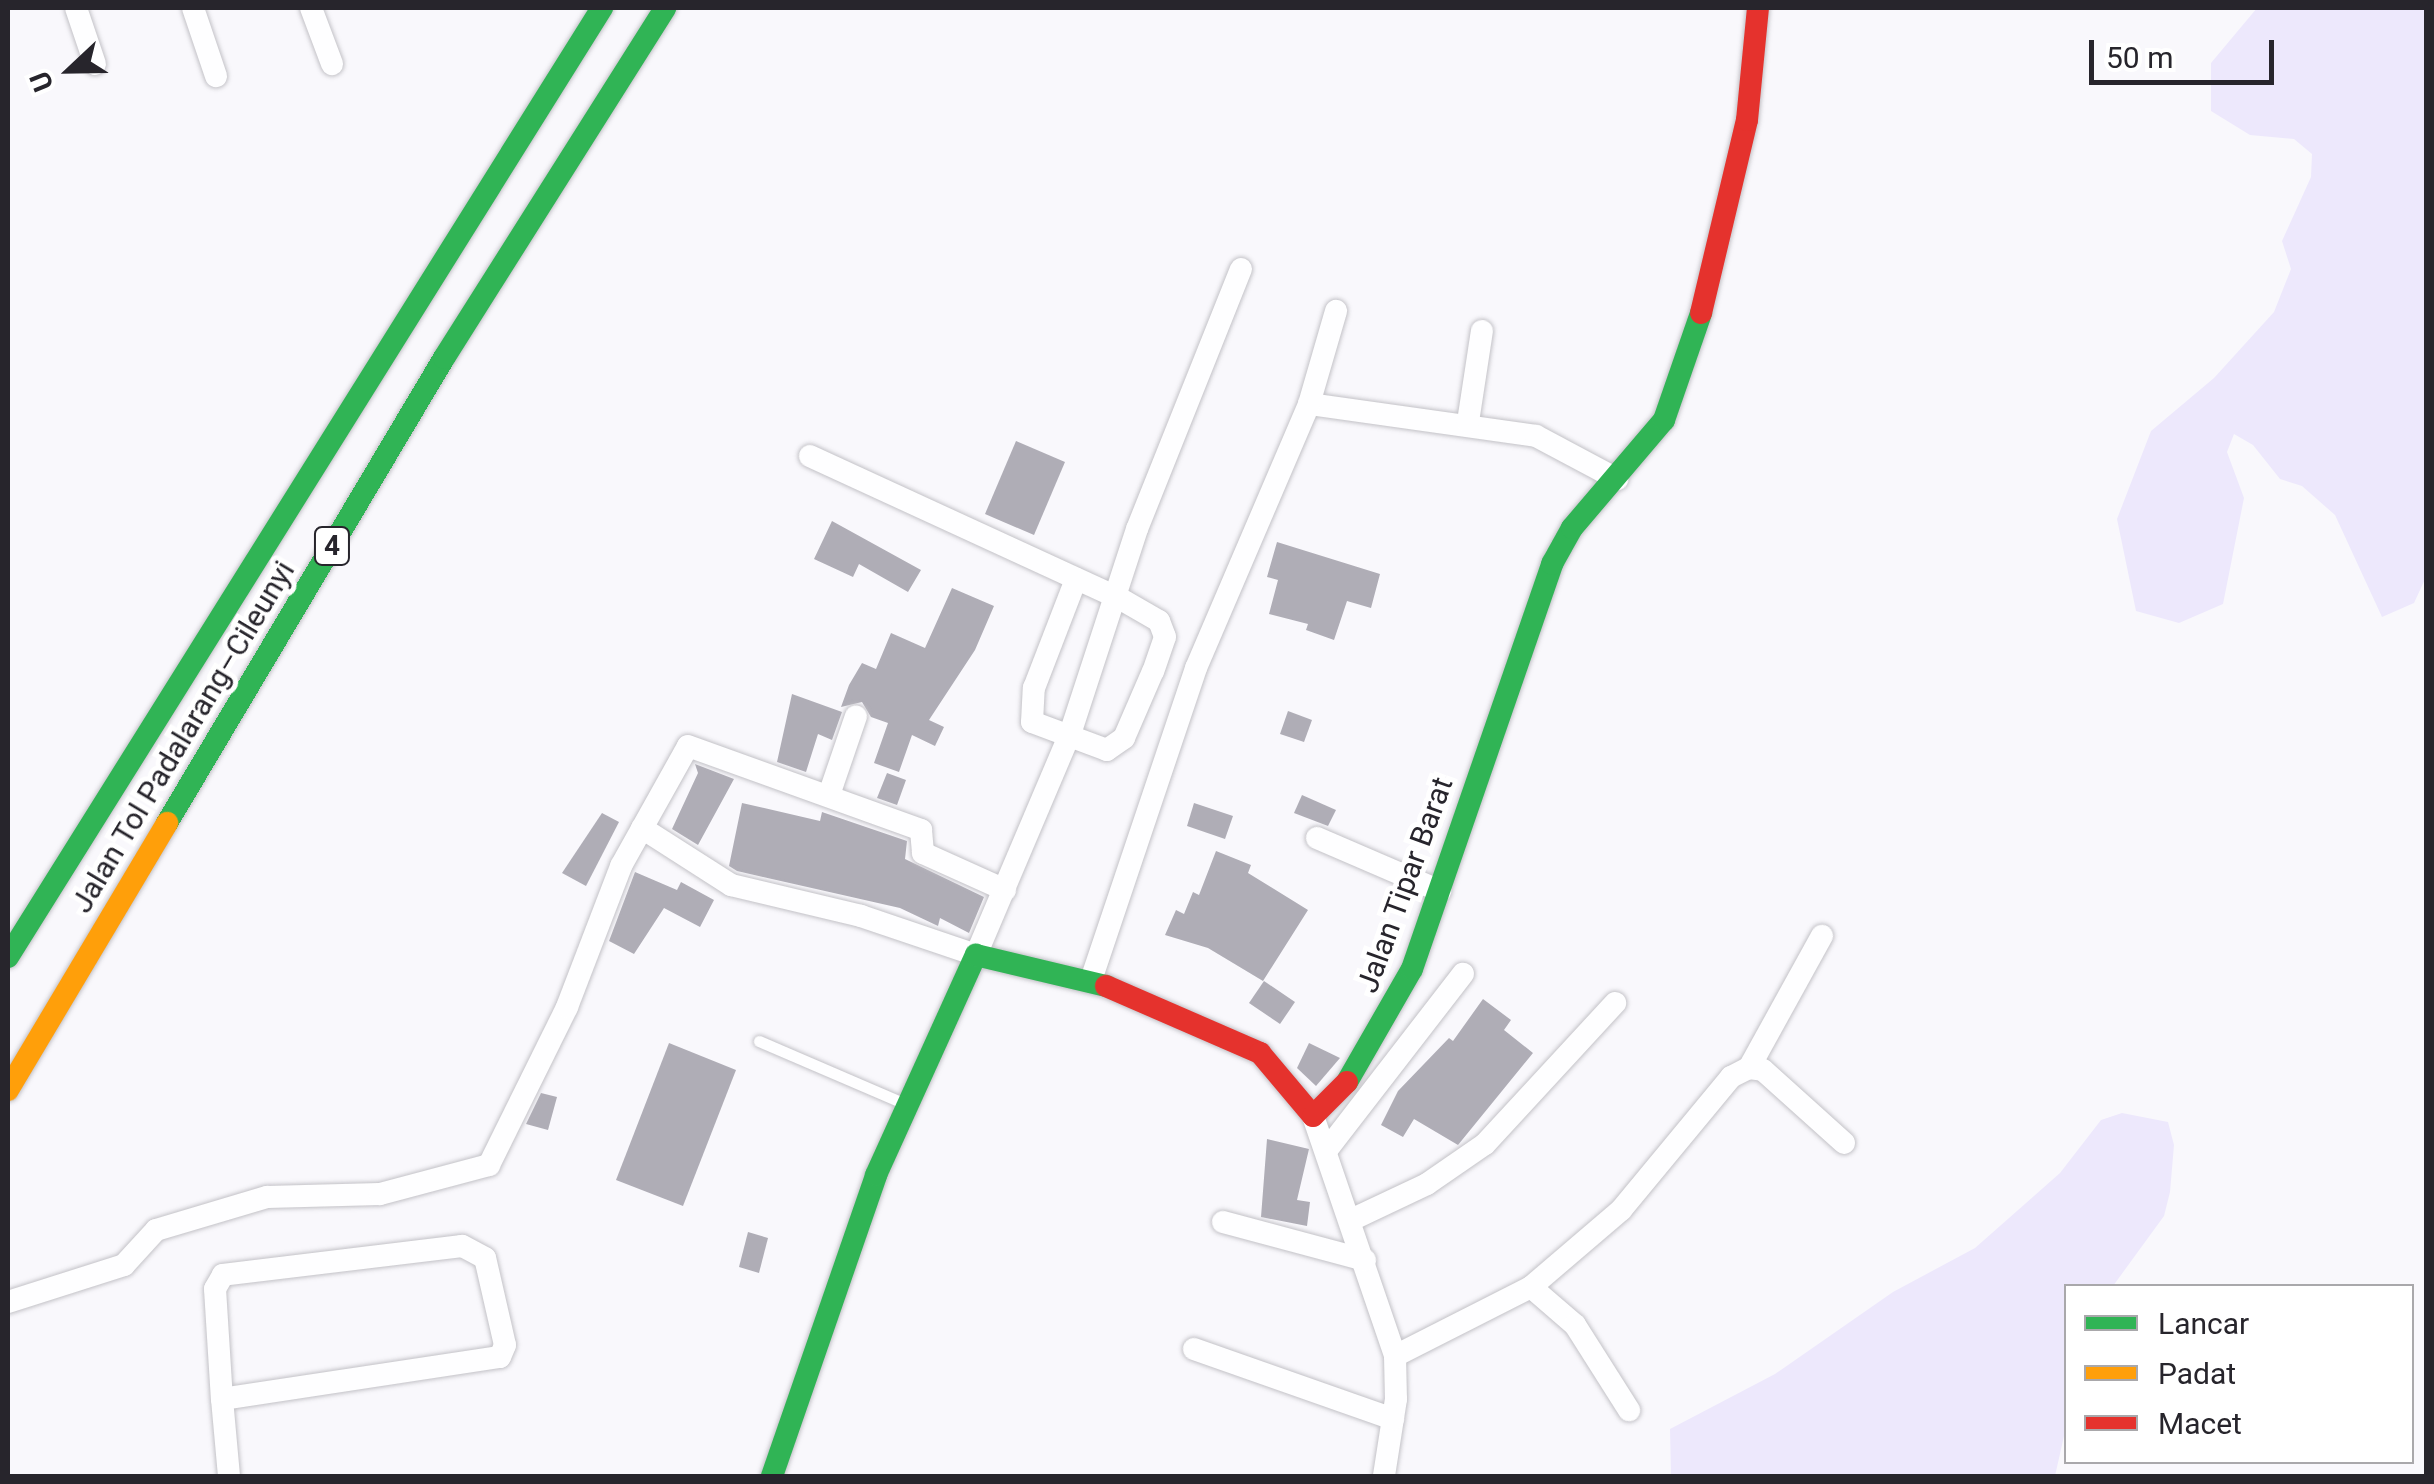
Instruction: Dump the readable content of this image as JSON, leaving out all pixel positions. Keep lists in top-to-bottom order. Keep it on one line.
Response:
{"streets":{"main road":["4","Jalan Tol Padalarang–Cileunyi","Jalan Tipar Barat"]},"legend":["Lancar","Padat","Macet"],"scale_bar":"50 m","north":"left"}
